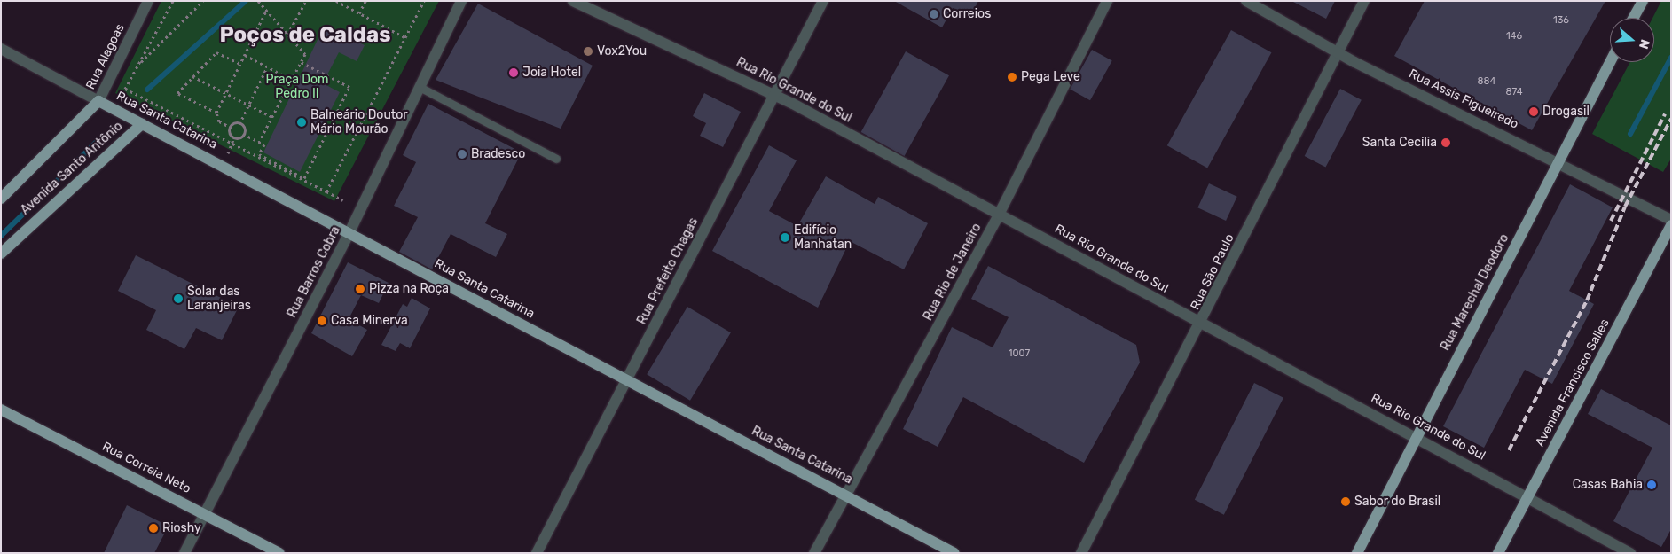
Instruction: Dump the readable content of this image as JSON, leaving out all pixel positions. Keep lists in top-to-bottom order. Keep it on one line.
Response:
{"streets":{"main road":["Rua Santa Catarina","Avenida Santo Antônio","Rua Marechal Deodoro","Avenida Francisco Salles","Rua Correia Neto"],"street":["Rua Alagoas","Rua Rio Grande do Sul","Rua Assis Figueiredo","Rua Prefeito Chagas","Rua Barros Cobra","Rua Rio de Janeiro","Rua São Paulo"]},"crossings":[["Rua Alagoas","Rua Santa Catarina"],["Rua Rio Grande do Sul","Rua Prefeito Chagas"],["Rua Rio Grande do Sul","Rua Rio de Janeiro"],["Rua Rio Grande do Sul","Rua São Paulo"],["Rua Rio Grande do Sul","Rua Marechal Deodoro"],["Rua Rio Grande do Sul","Avenida Francisco Salles"],["Rua Assis Figueiredo","Rua São Paulo"],["Rua Assis Figueiredo","Rua Marechal Deodoro"],["Rua Santa Catarina","Avenida Santo Antônio"],["Rua Santa Catarina","Rua Prefeito Chagas"],["Rua Santa Catarina","Rua Barros Cobra"],["Rua Santa Catarina","Rua Rio de Janeiro"],["Rua Barros Cobra","Rua Correia Neto"]],"districts":["Poços de Caldas"],"parks":["Praça Dom Pedro II"],"places":["Correios","Vox2You","Joia Hotel","Pega Leve","Drogasil","Balneário Doutor Mário Mourão","Santa Cecília","Bradesco","Edifício Manhatan","Pizza na Roça","Solar das Laranjeiras","Casa Minerva","Casas Bahia","Sabor do Brasil","Rioshy"],"house_numbers":["136","146","884","874","1007"],"north":"right"}
